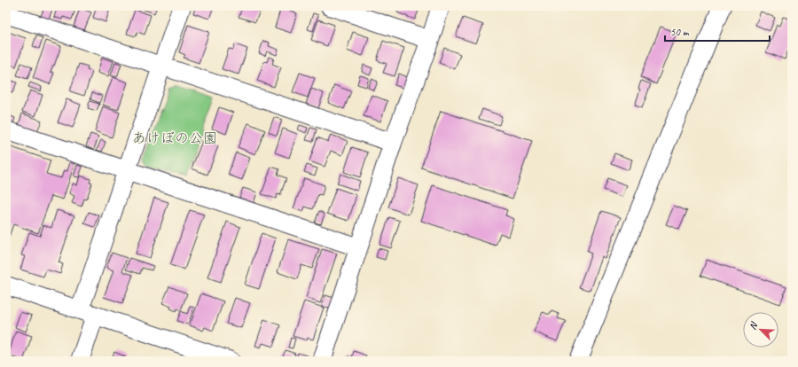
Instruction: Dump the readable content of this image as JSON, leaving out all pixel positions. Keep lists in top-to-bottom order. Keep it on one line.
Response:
{"parks":["あけぼの公園"],"scale_bar":"50 m","north":"top left"}
